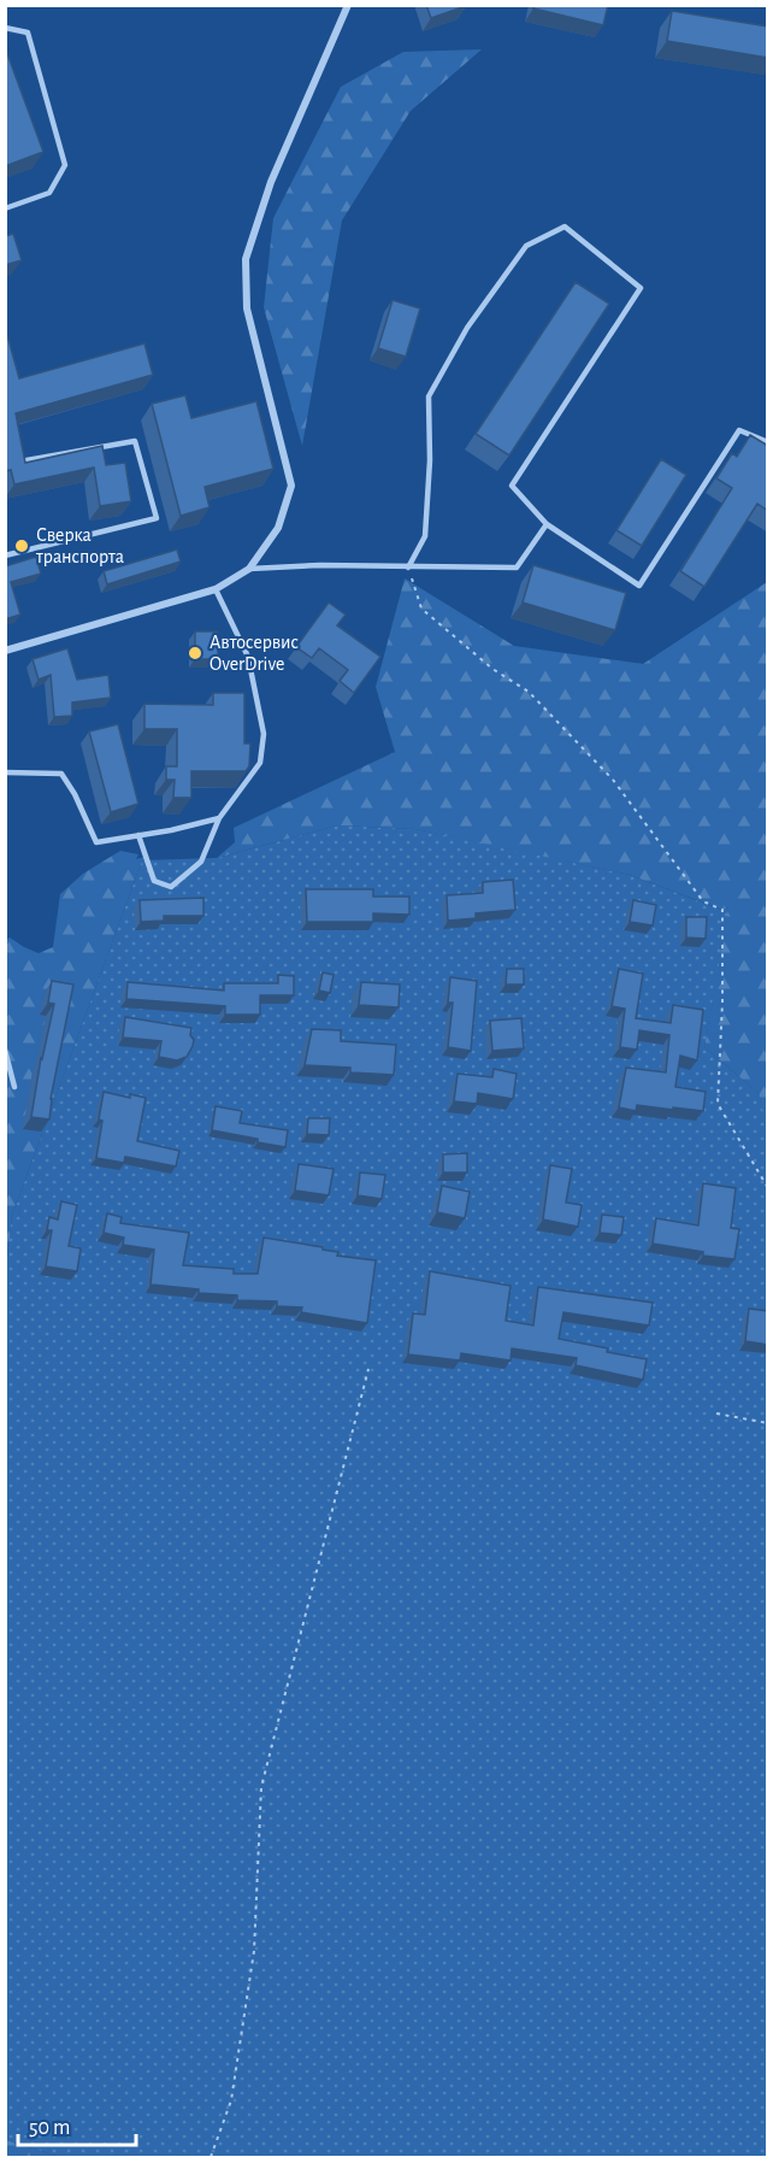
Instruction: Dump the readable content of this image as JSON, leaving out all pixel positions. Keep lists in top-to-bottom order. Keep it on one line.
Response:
{"places":["Сверка транспорта","Автосервис OverDrive"],"scale_bar":"50 m"}
